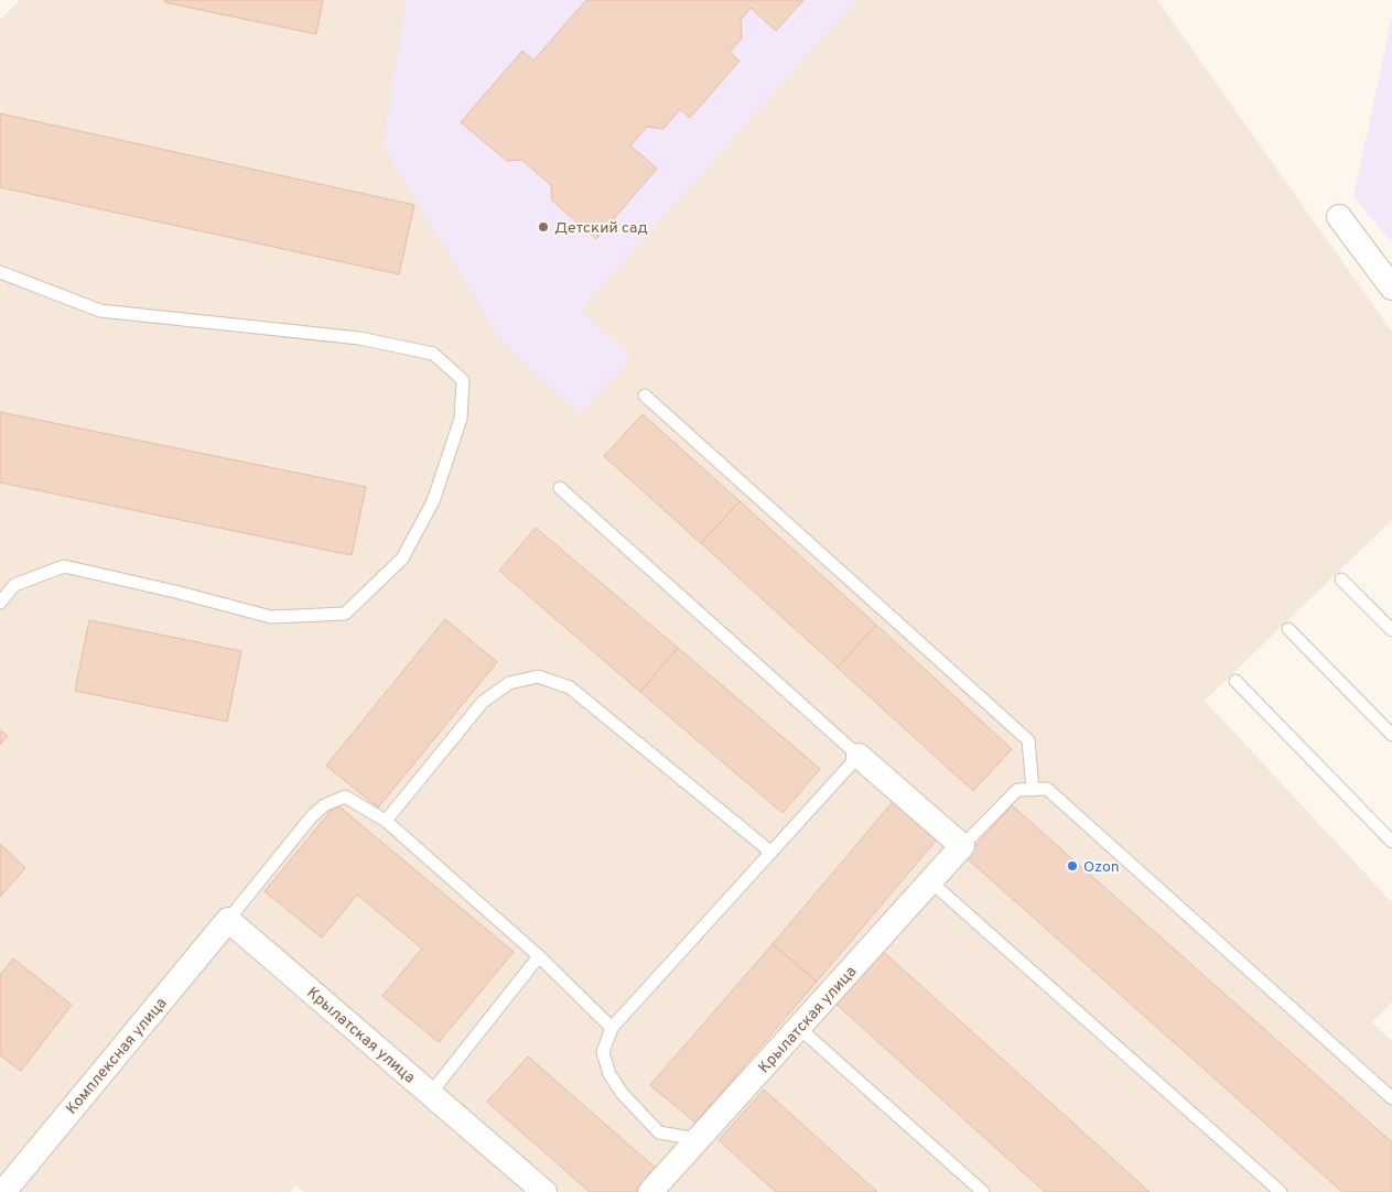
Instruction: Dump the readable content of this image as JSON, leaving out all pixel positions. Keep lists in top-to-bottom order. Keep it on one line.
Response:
{"streets":{"street":["Крылатская улица","Комплексная улица"]},"crossings":[["Крылатская улица","Комплексная улица"]],"places":["Детский сад","Ozon"]}
